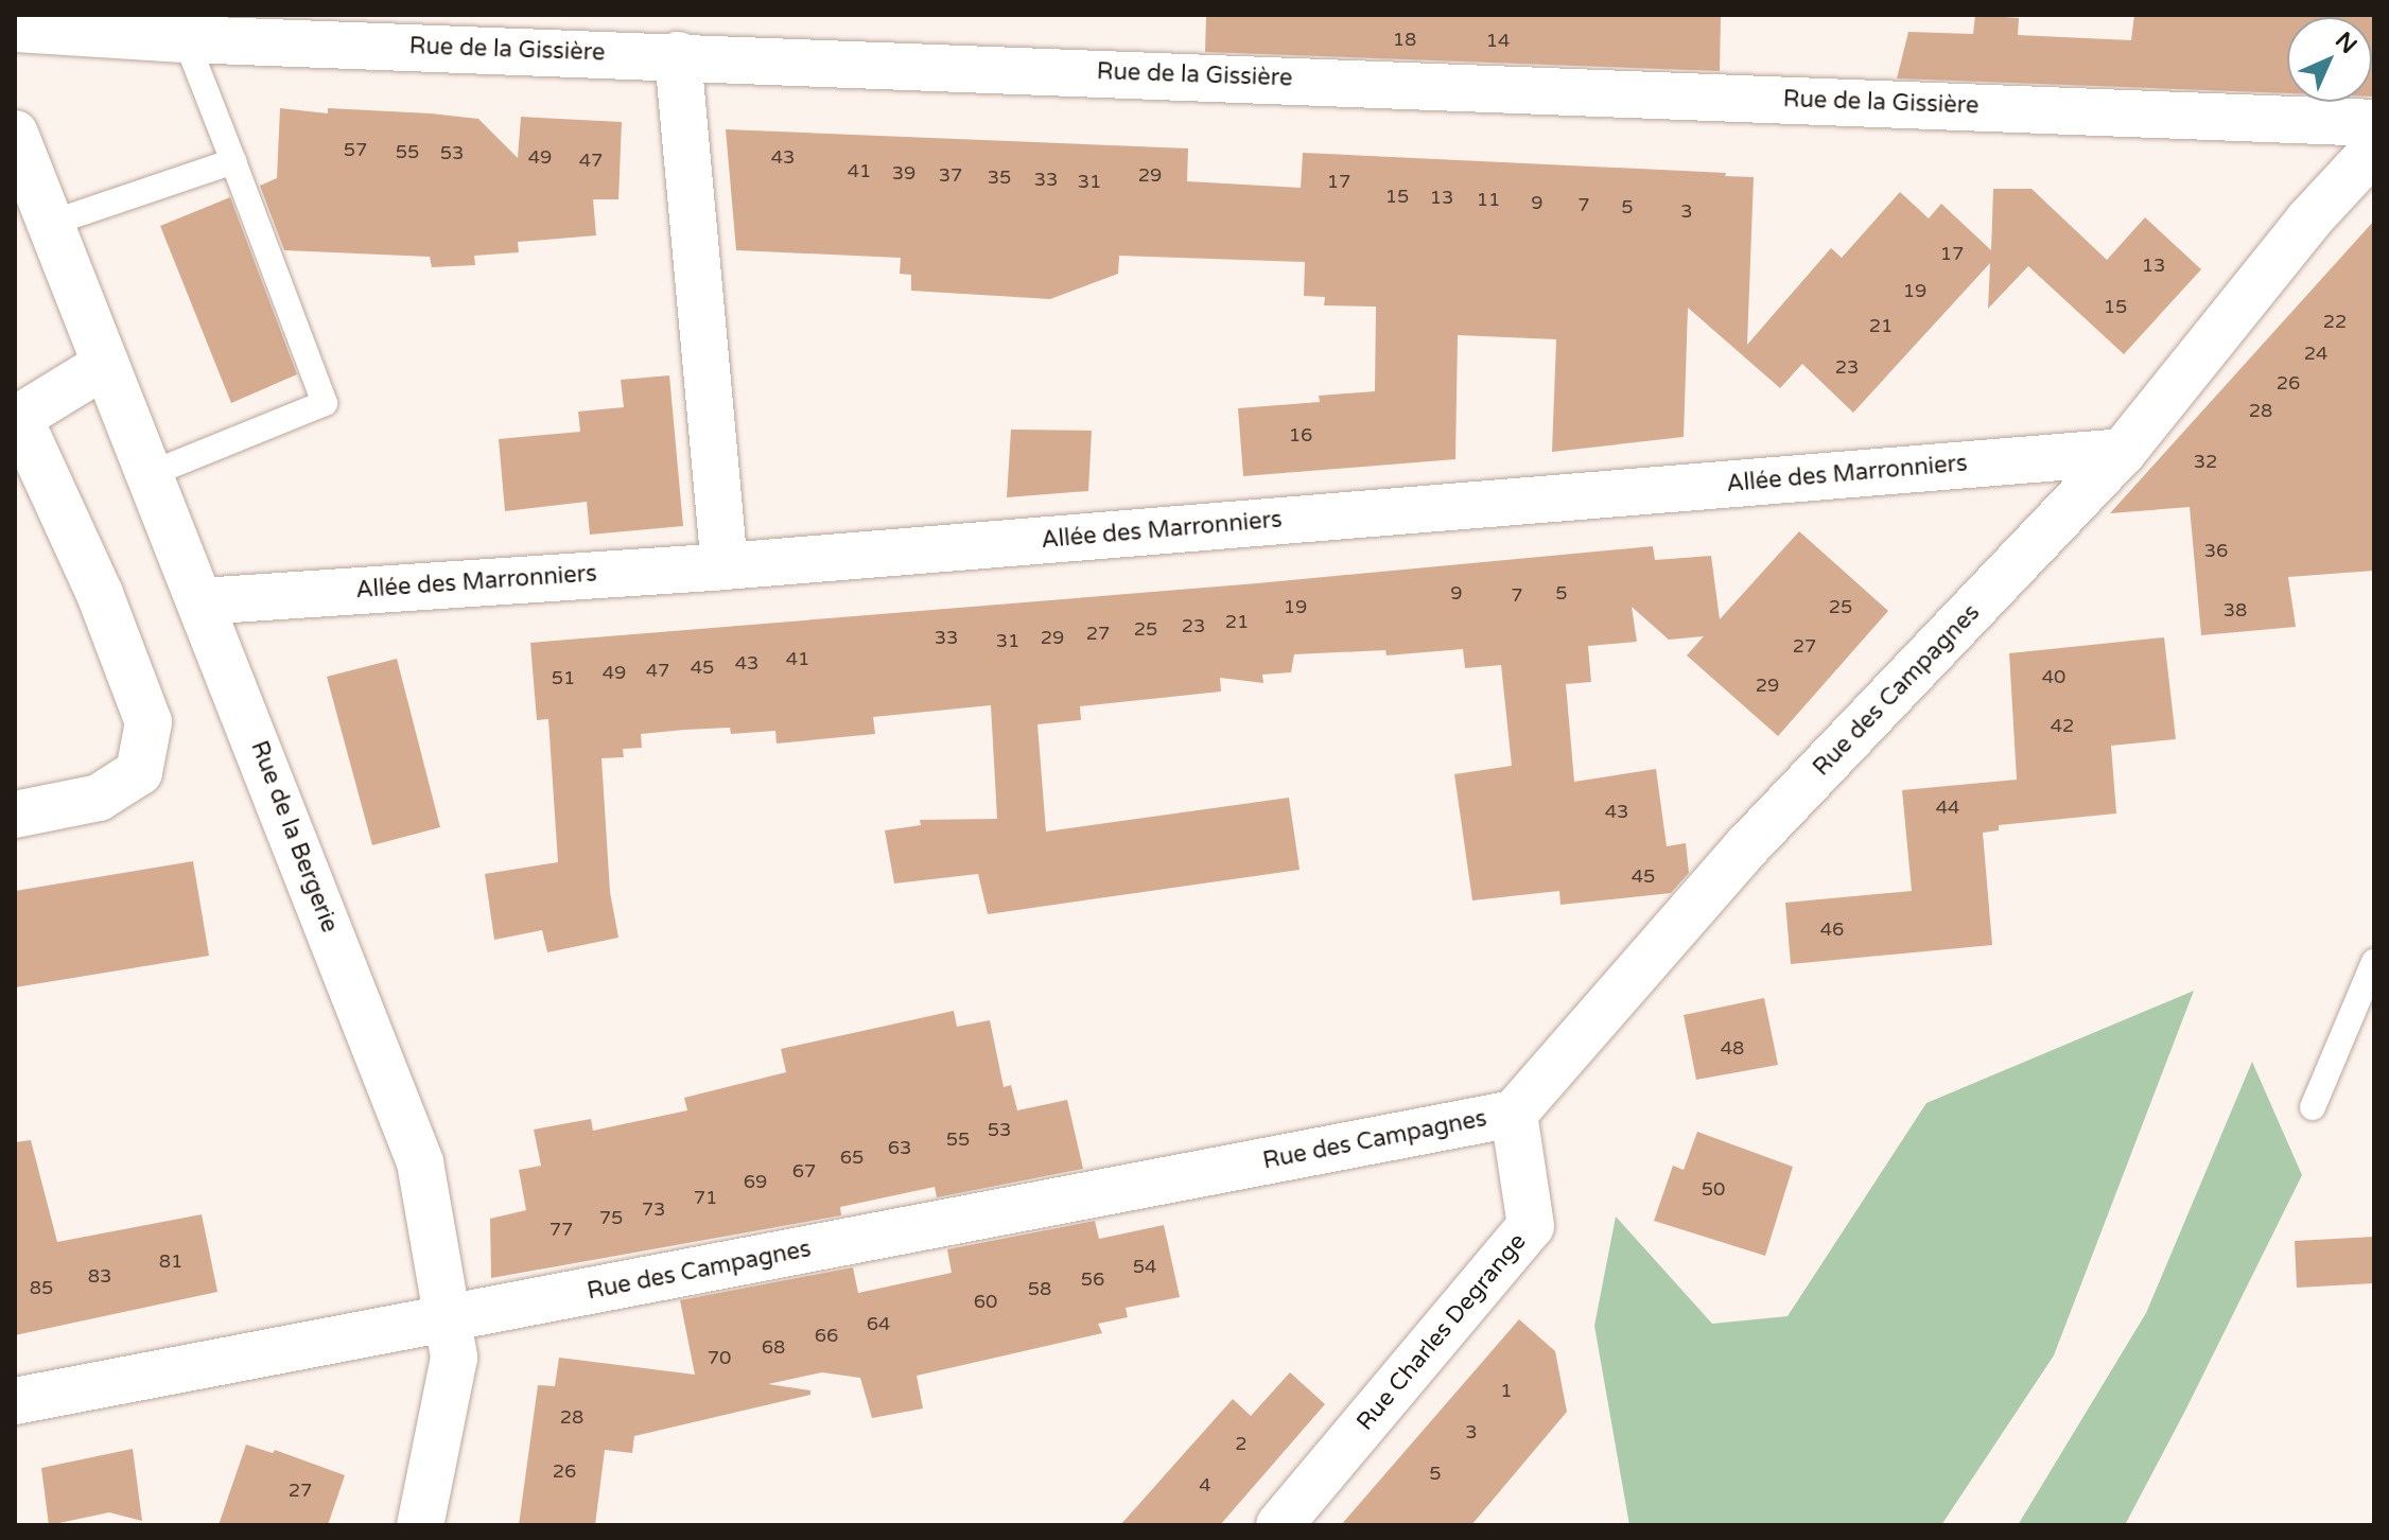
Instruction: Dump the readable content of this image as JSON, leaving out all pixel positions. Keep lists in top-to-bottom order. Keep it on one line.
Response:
{"streets":{"street":["Rue de la Gissière","Allée des Marronniers","Rue des Campagnes","Rue de la Bergerie","Rue Charles Degrange"]},"crossings":[["Allée des Marronniers","Rue des Campagnes"],["Allée des Marronniers","Rue de la Bergerie"],["Rue des Campagnes","Rue de la Bergerie"],["Rue des Campagnes","Rue Charles Degrange"]],"house_numbers":["18","14","57","55","53","49","43","47","41","39","37","29","35","33","31","17","15","13","11","9","7","5","3","17","13","19","15","22","21","24","23","26","28","16","32","36","9","5","7","19","25","38","21","23","25","27","33","29","31","27","41","43","45","47","49","40","51","29","42","44","43","45","46","48","53","55","63","65","67","69","50","71","73","75","77","81","54","83","56","85","58","60","64","66","68","70","1","28","3","2","26","5","4","27"],"north":"top right"}
